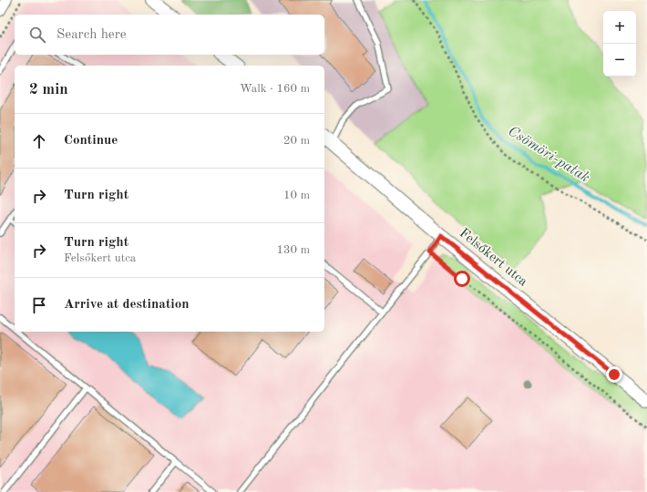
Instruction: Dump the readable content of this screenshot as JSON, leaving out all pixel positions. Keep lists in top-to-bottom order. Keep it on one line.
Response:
{"streets":{"street":["Felsőkert utca"]},"water":["Csömöri-patak"],"page":{"map_buttons":["+","−"],"search":"Search here","heading":["2 min","Walk · 160 m"],"list":[["Continue","20 m"],["Turn right","10 m"],["Turn right","Felsőkert utca","130 m"],"Arrive at destination"]}}
